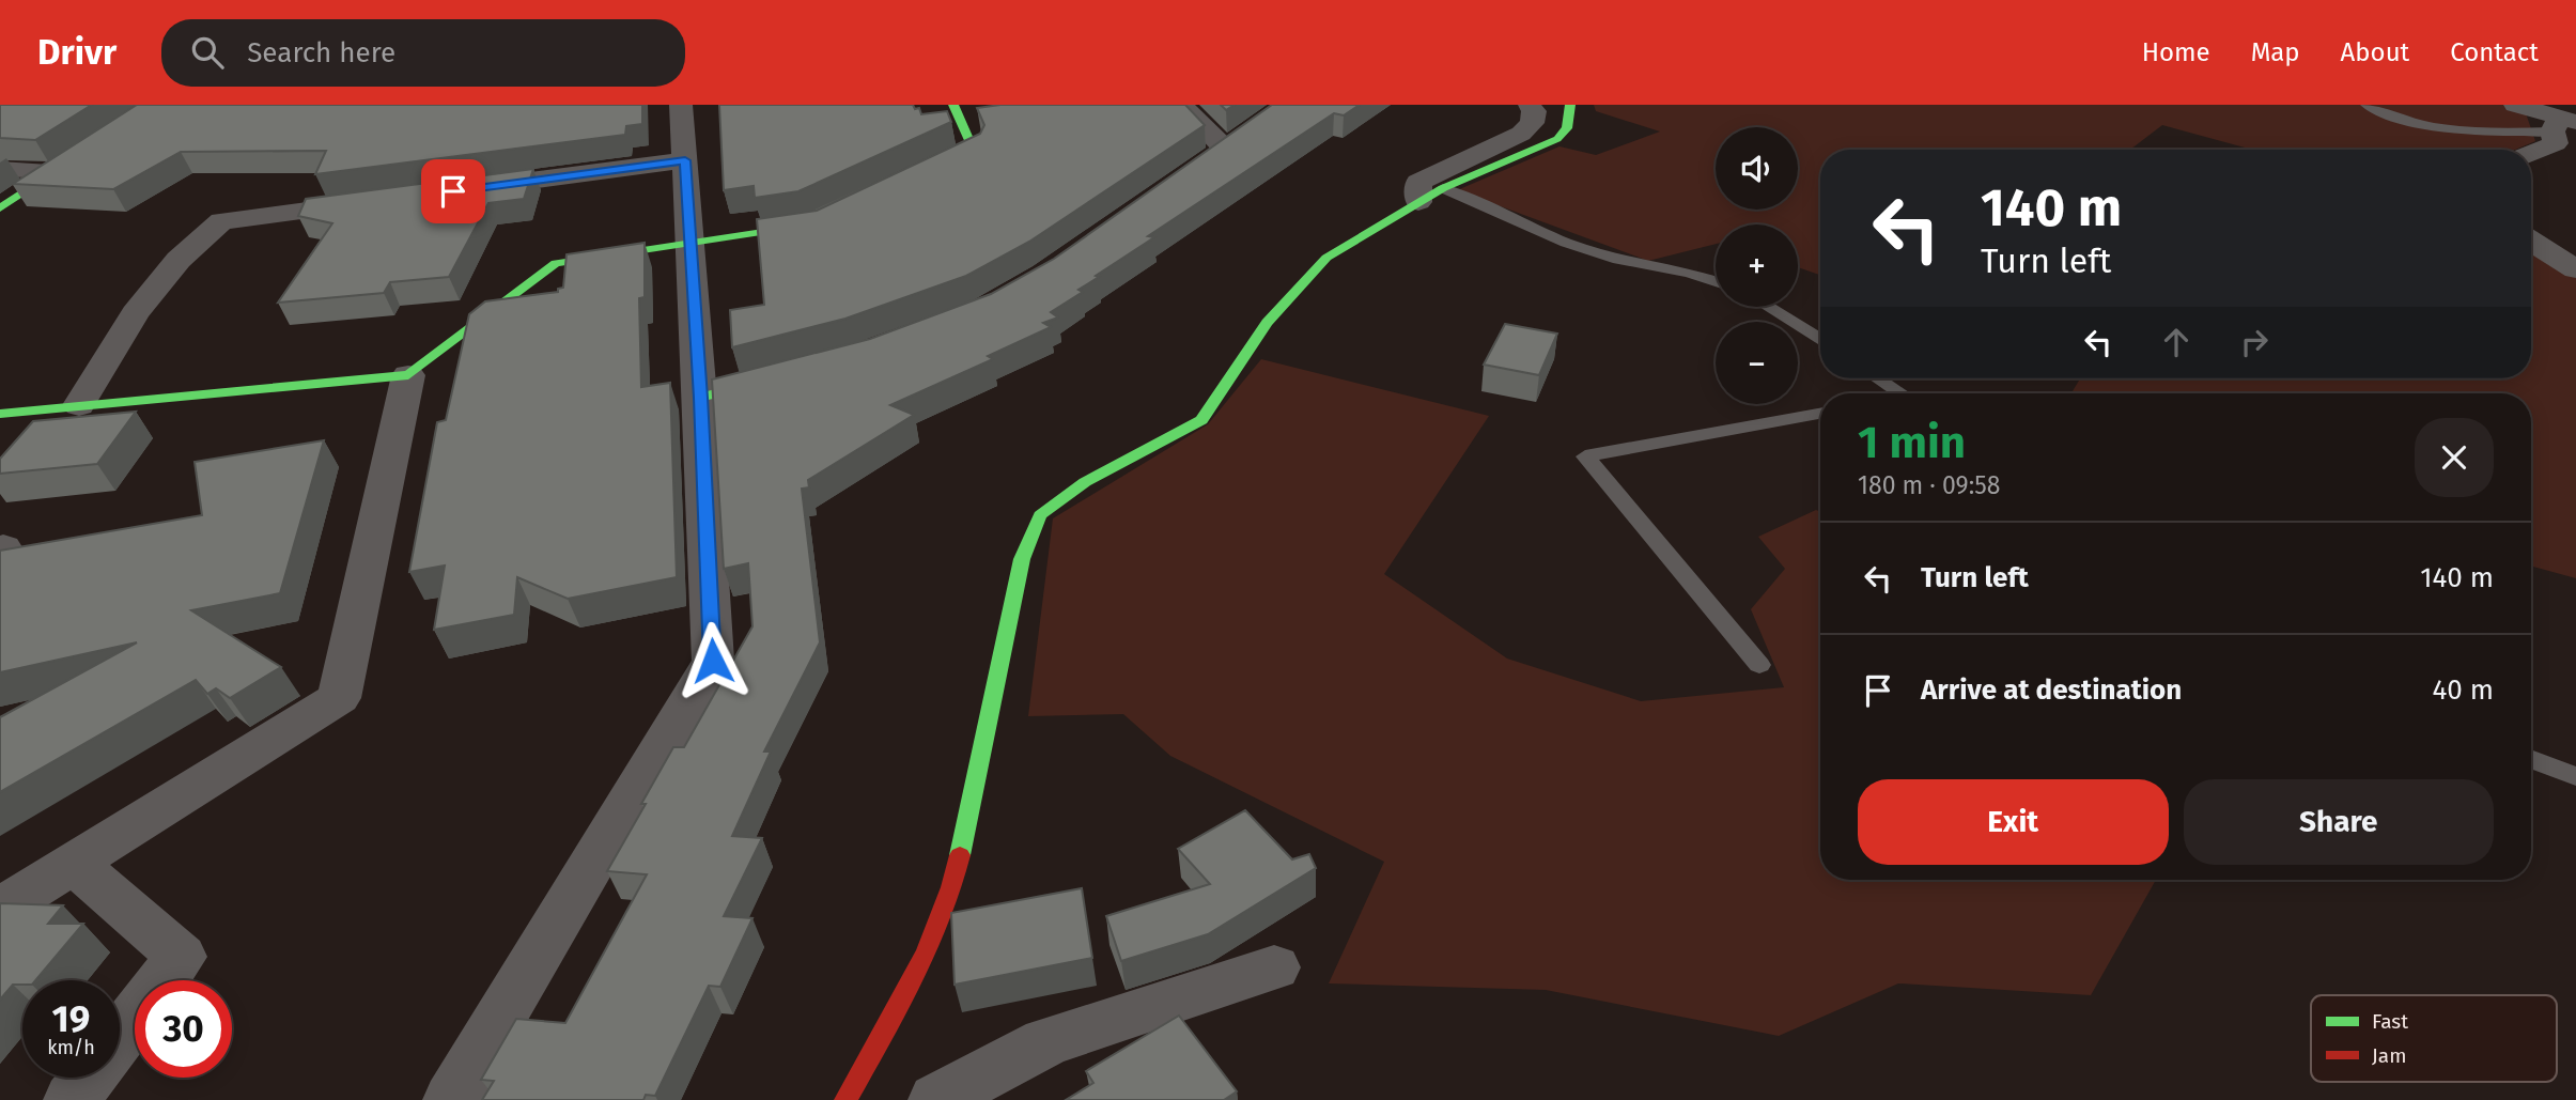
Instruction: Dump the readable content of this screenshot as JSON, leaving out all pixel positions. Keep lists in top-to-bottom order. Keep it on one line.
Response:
{"legend":["Fast","Jam"],"page":{"header":"Drivr","search":"Search here","nav":["Home","Map","About","Contact"],"map_buttons":["+","−"],"turn":["140 m","Turn left"],"heading":["1 min","180 m · 09:58"],"list":[{"name":"Turn left","value":"140 m"},{"name":"Arrive at destination","value":"40 m"}],"buttons":["Exit","Share"],"speed":"19 km/h","limit":"30"}}
